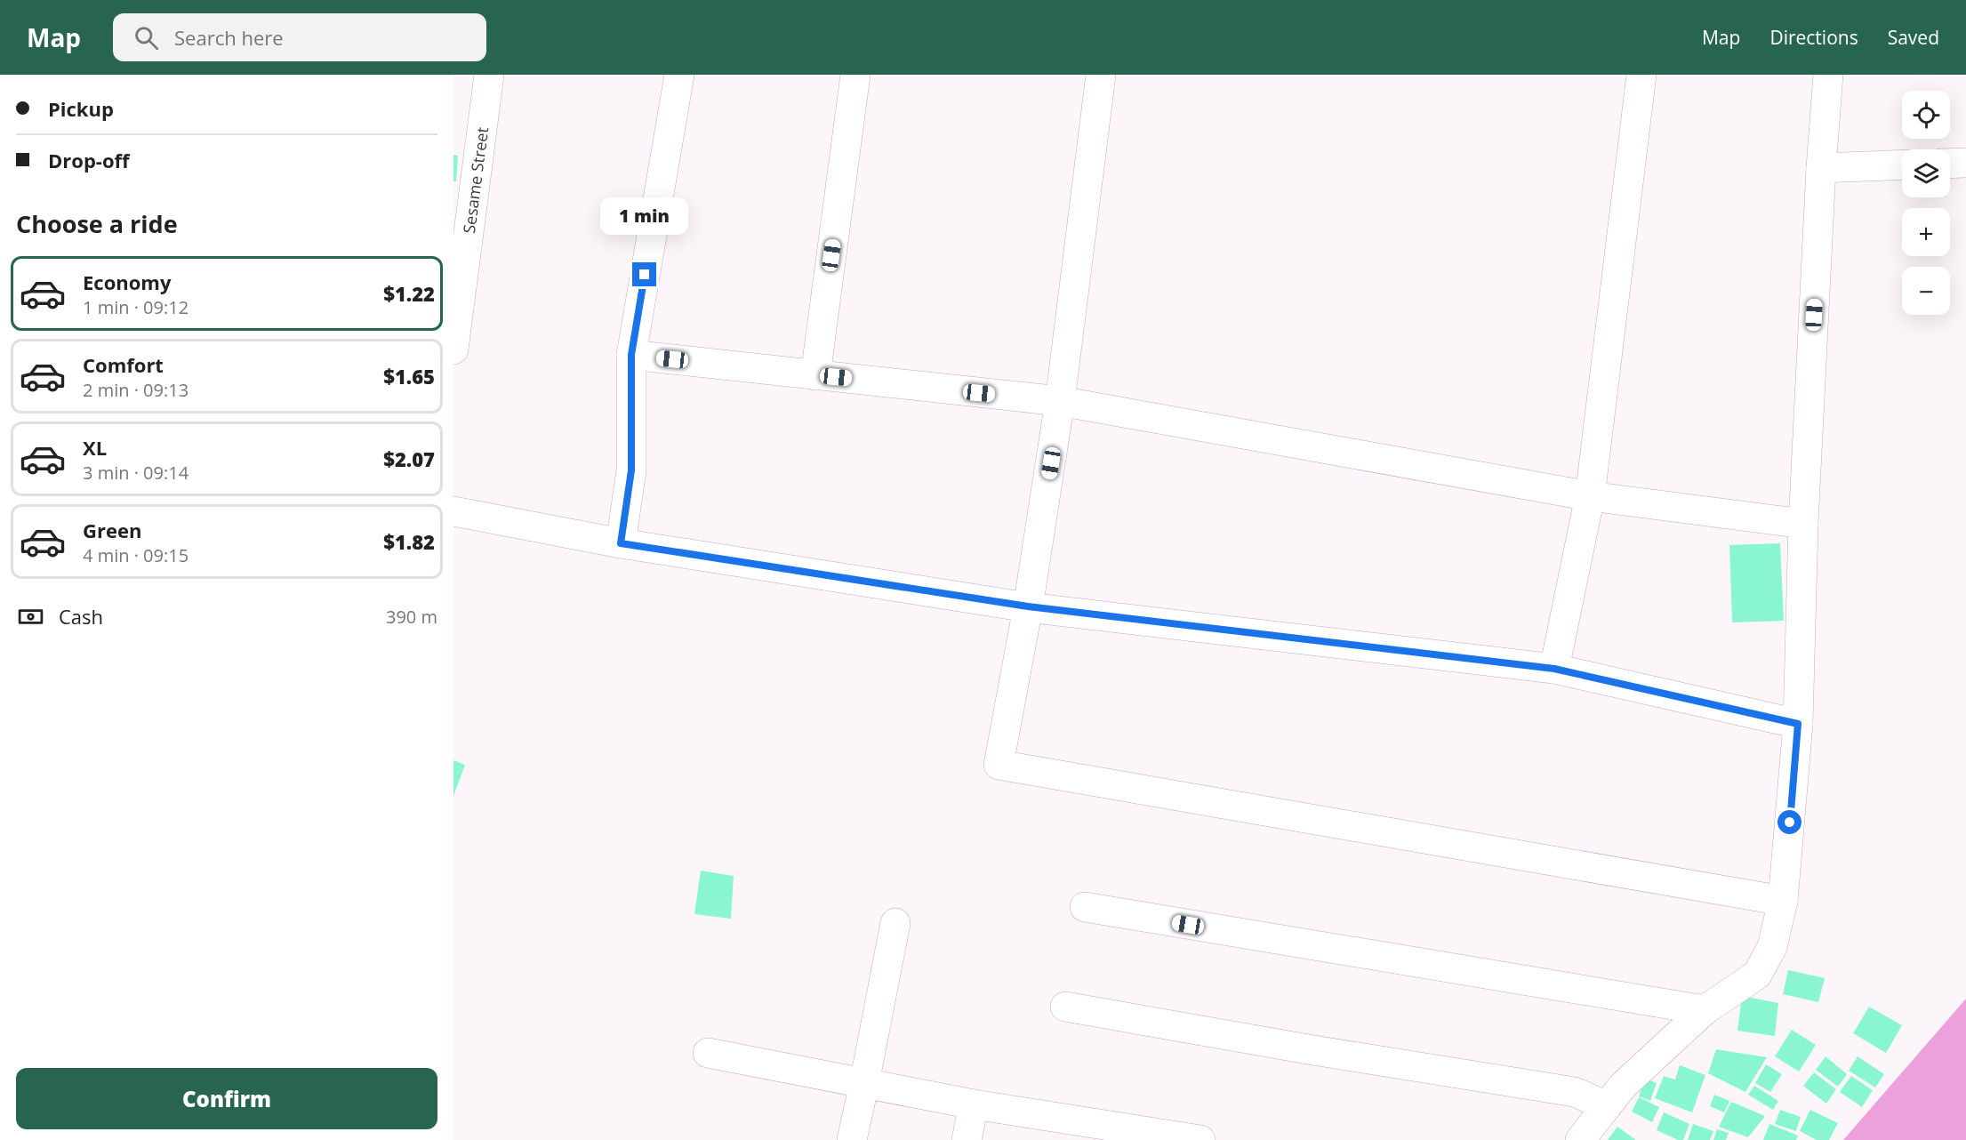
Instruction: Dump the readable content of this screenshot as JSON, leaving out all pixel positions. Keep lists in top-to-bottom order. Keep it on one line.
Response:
{"streets":{"street":["Sesame Street"]},"page":{"header":"Map","search":"Search here","nav":["Map","Directions","Saved"],"banner":["Pickup","Drop-off"],"map_buttons":["+","−"],"heading":"Choose a ride","bubble":"1 min","list":[{"name":"Economy","note":"1 min · 09:12","value":"$1.22"},{"name":"Comfort","note":"2 min · 09:13","value":"$1.65"},{"name":"XL","note":"3 min · 09:14","value":"$2.07"},{"name":"Green","note":"4 min · 09:15","value":"$1.82"}],"pay":["Cash","390 m"],"buttons":"Confirm"}}
